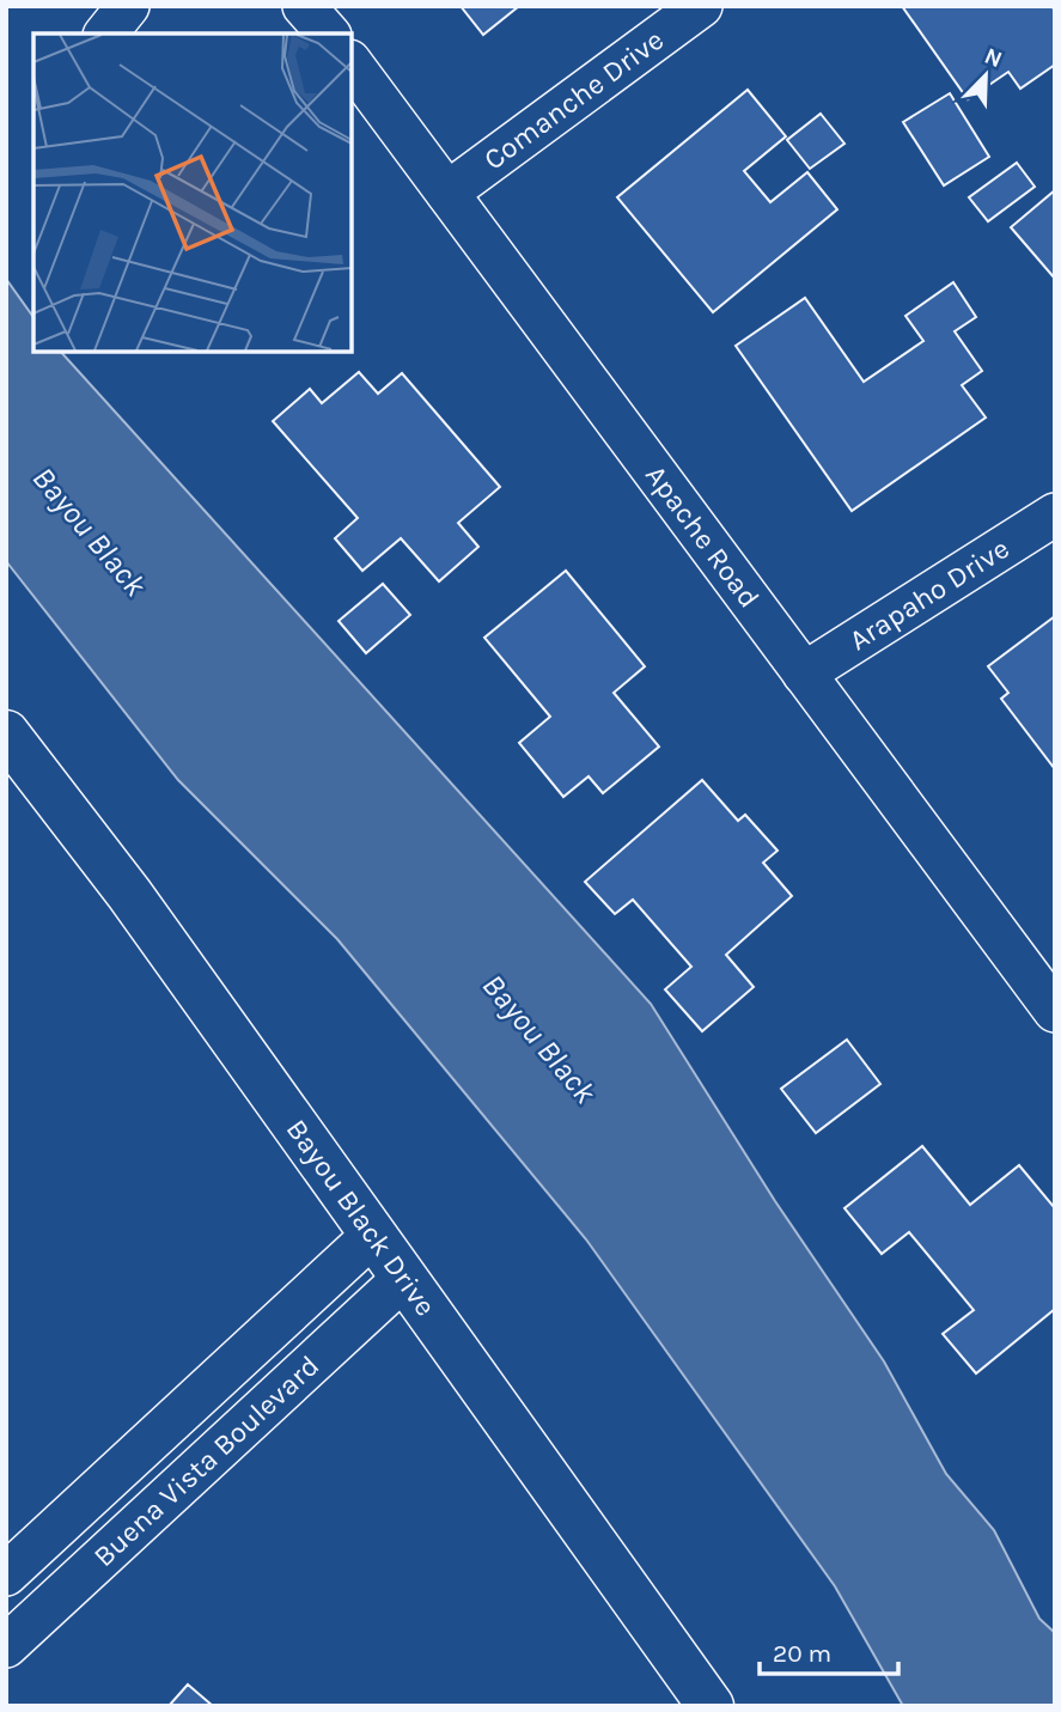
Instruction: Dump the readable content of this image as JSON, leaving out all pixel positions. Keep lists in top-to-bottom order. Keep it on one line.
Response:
{"streets":{"main road":["Bayou Black Drive"],"street":["Comanche Drive","Apache Road","Arapaho Drive","Buena Vista Boulevard"]},"crossings":[["Comanche Drive","Apache Road"],["Apache Road","Arapaho Drive"],["Bayou Black Drive","Buena Vista Boulevard"]],"water":["Bayou Black"],"scale_bar":"20 m","north":"top right"}
